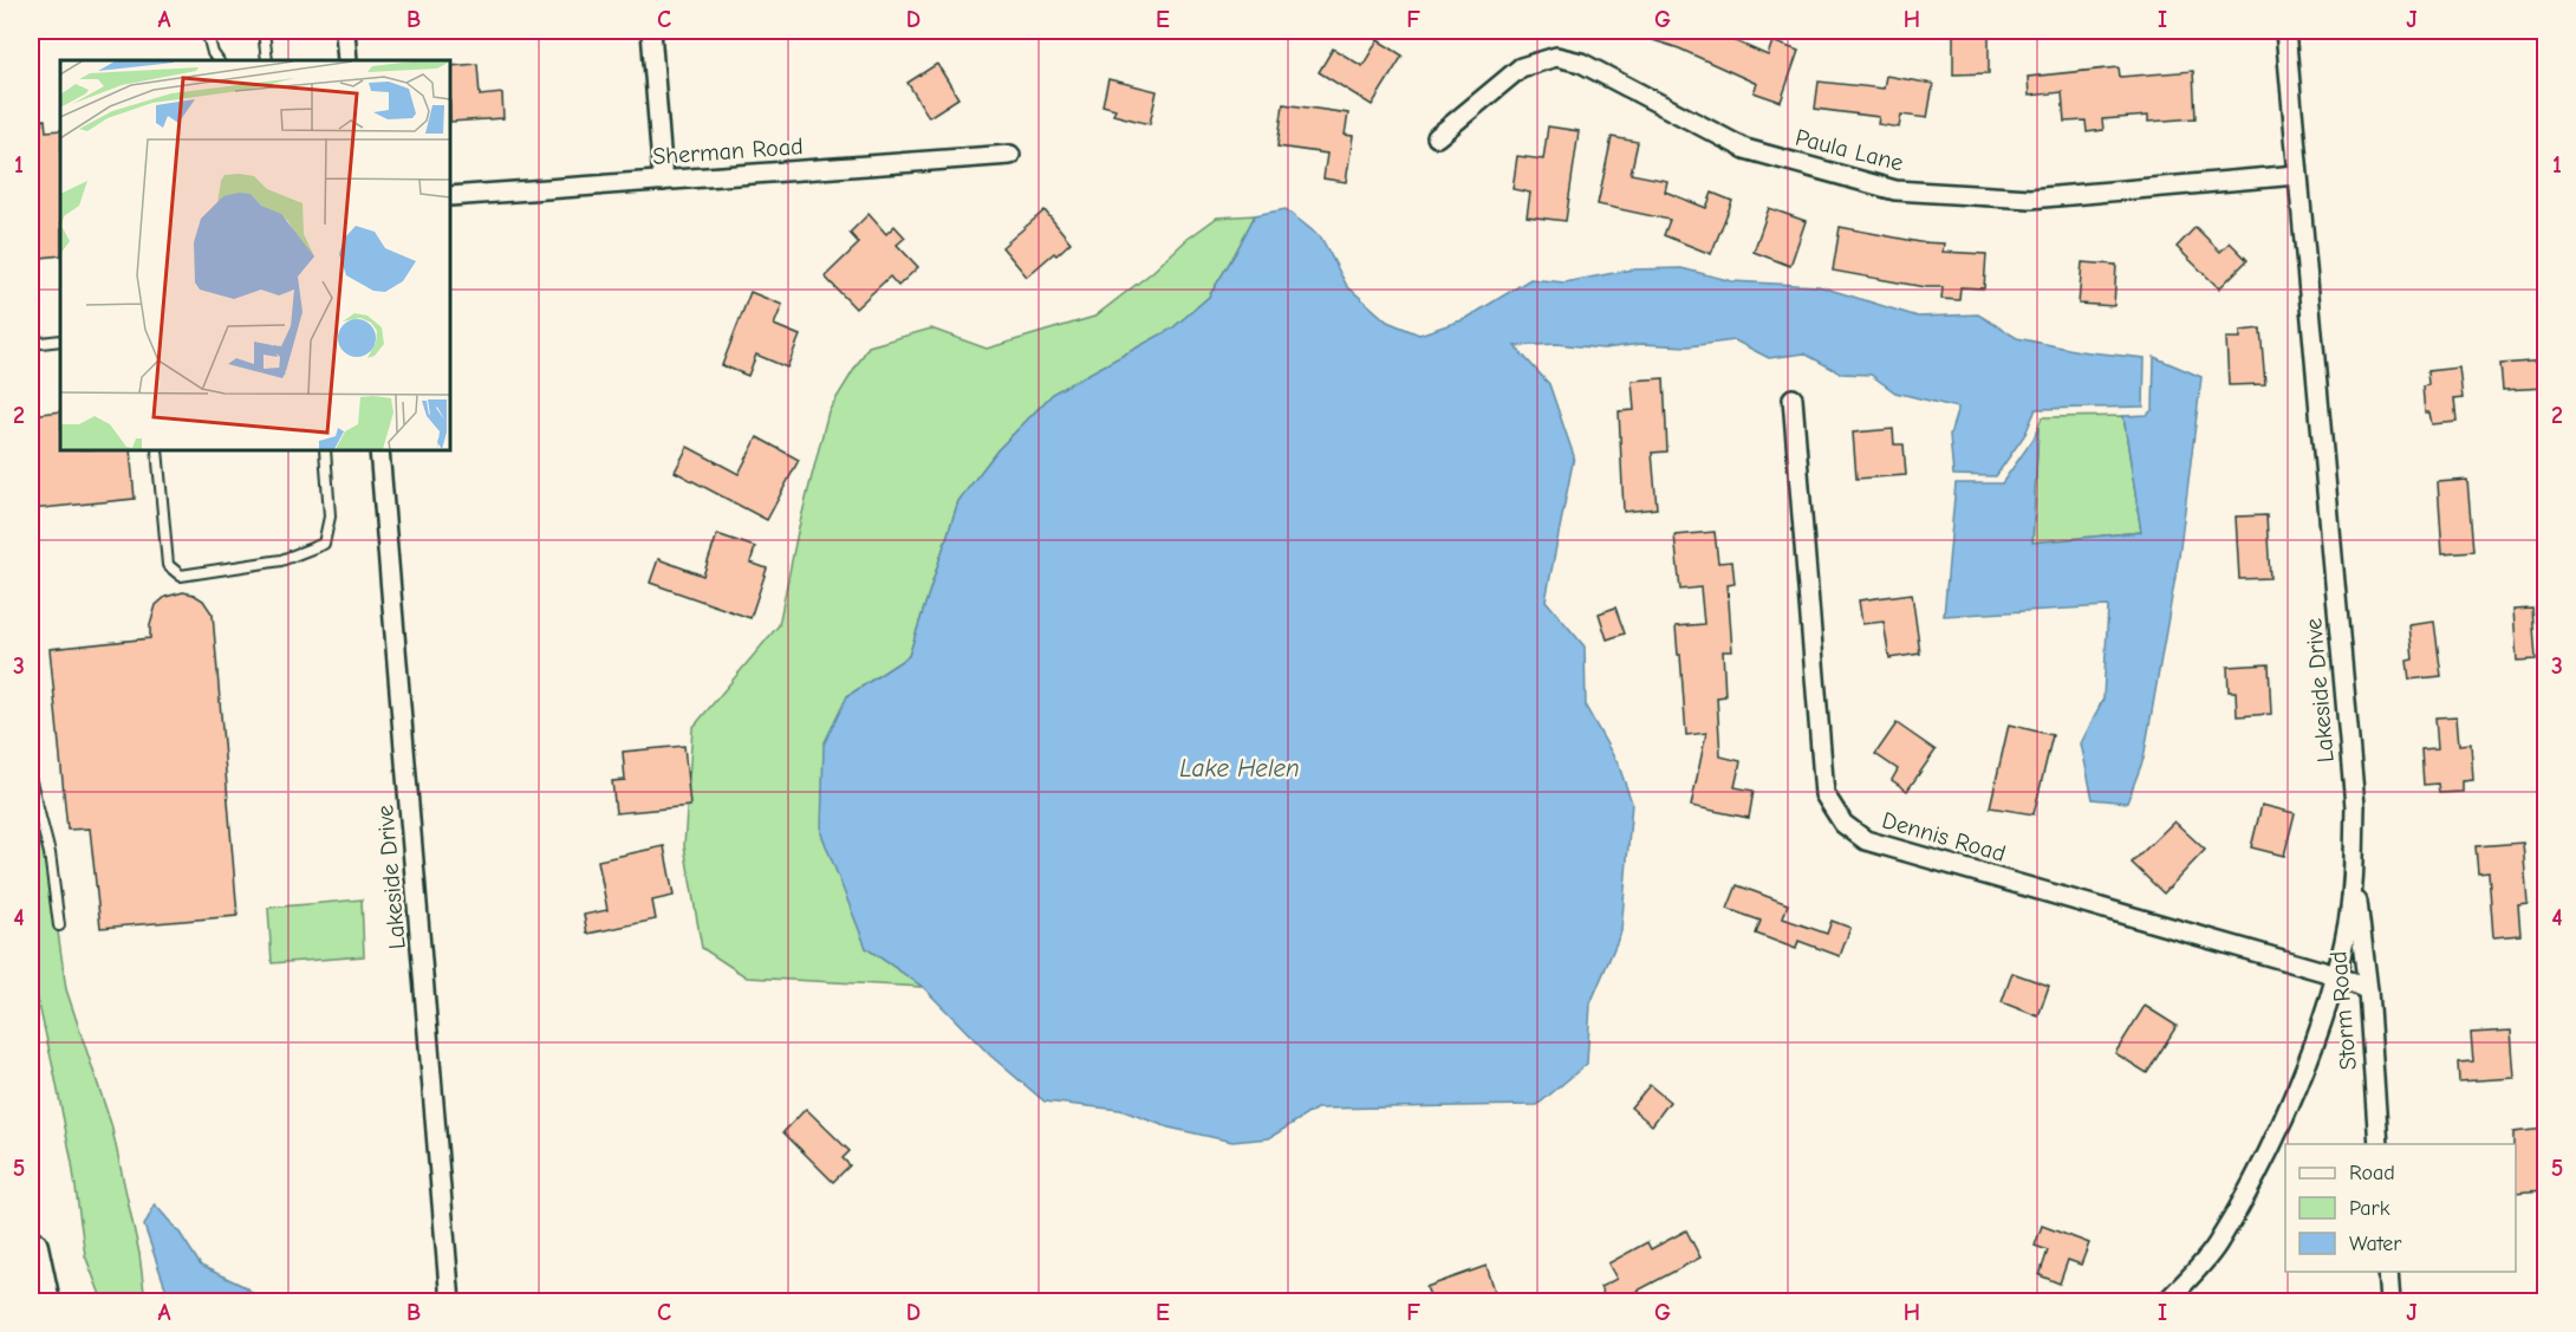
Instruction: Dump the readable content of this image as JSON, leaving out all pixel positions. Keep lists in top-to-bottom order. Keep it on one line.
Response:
{"streets":{"street":["Paula Lane","Sherman Road","Lakeside Drive","Dennis Road","Storm Road"]},"crossings":[["Paula Lane","Lakeside Drive"],["Lakeside Drive","Dennis Road"],["Lakeside Drive","Storm Road"],["Dennis Road","Storm Road"]],"water":["Lake Helen"],"legend":["Road","Park","Water"],"grid":{"columns":["A","B","C","D","E","F","G","H","I","J"],"rows":["1","2","3","4","5"]}}
